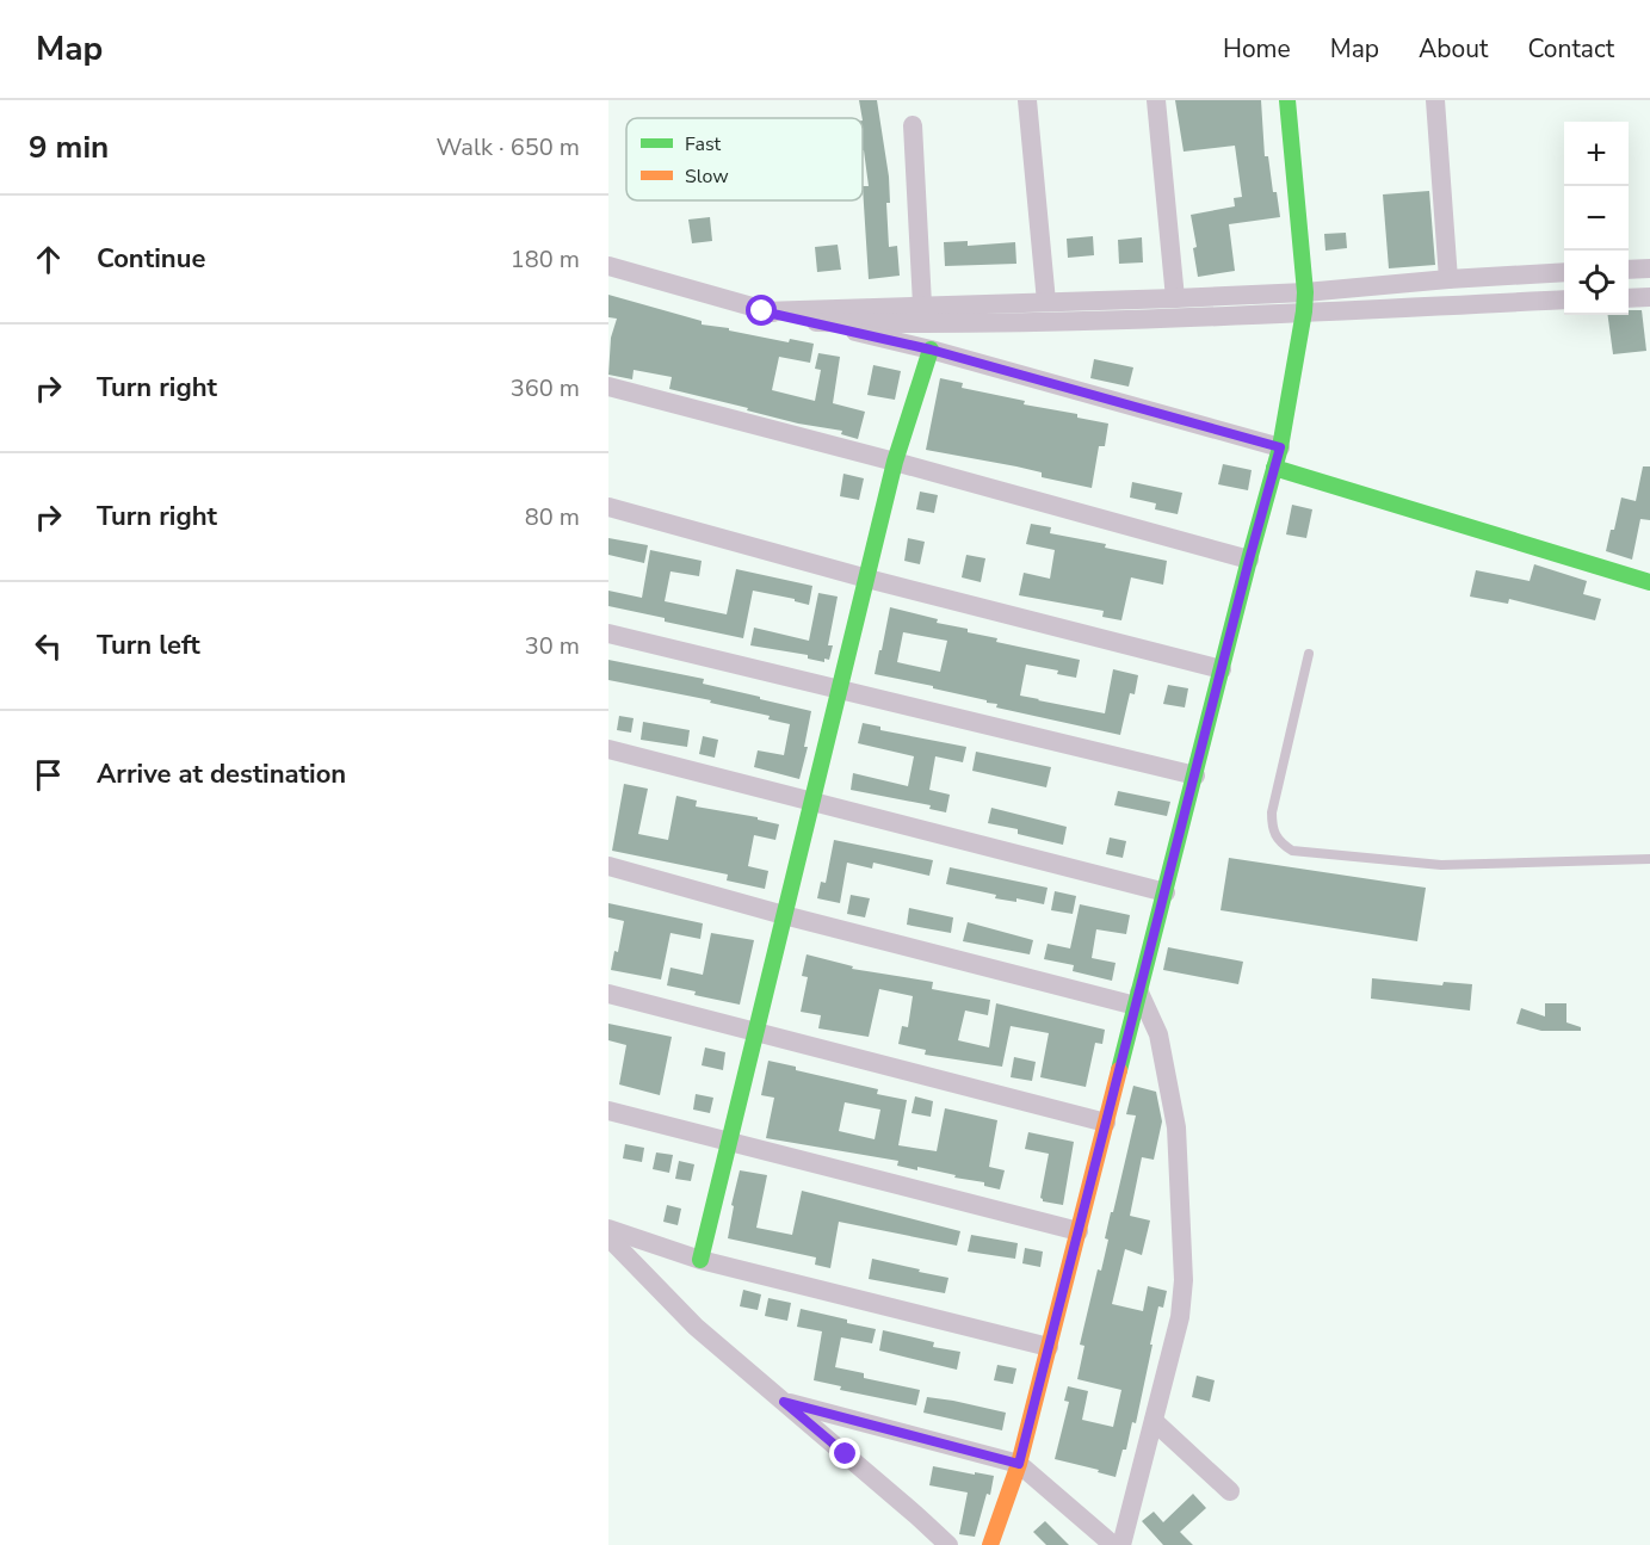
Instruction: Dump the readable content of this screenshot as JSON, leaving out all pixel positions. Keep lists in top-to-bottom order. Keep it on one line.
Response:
{"legend":["Fast","Slow"],"page":{"header":"Map","nav":["Home","Map","About","Contact"],"heading":["9 min","Walk · 650 m"],"map_buttons":["+","−"],"list":[["Continue","180 m"],["Turn right","360 m"],["Turn right","80 m"],["Turn left","30 m"],"Arrive at destination"]}}
